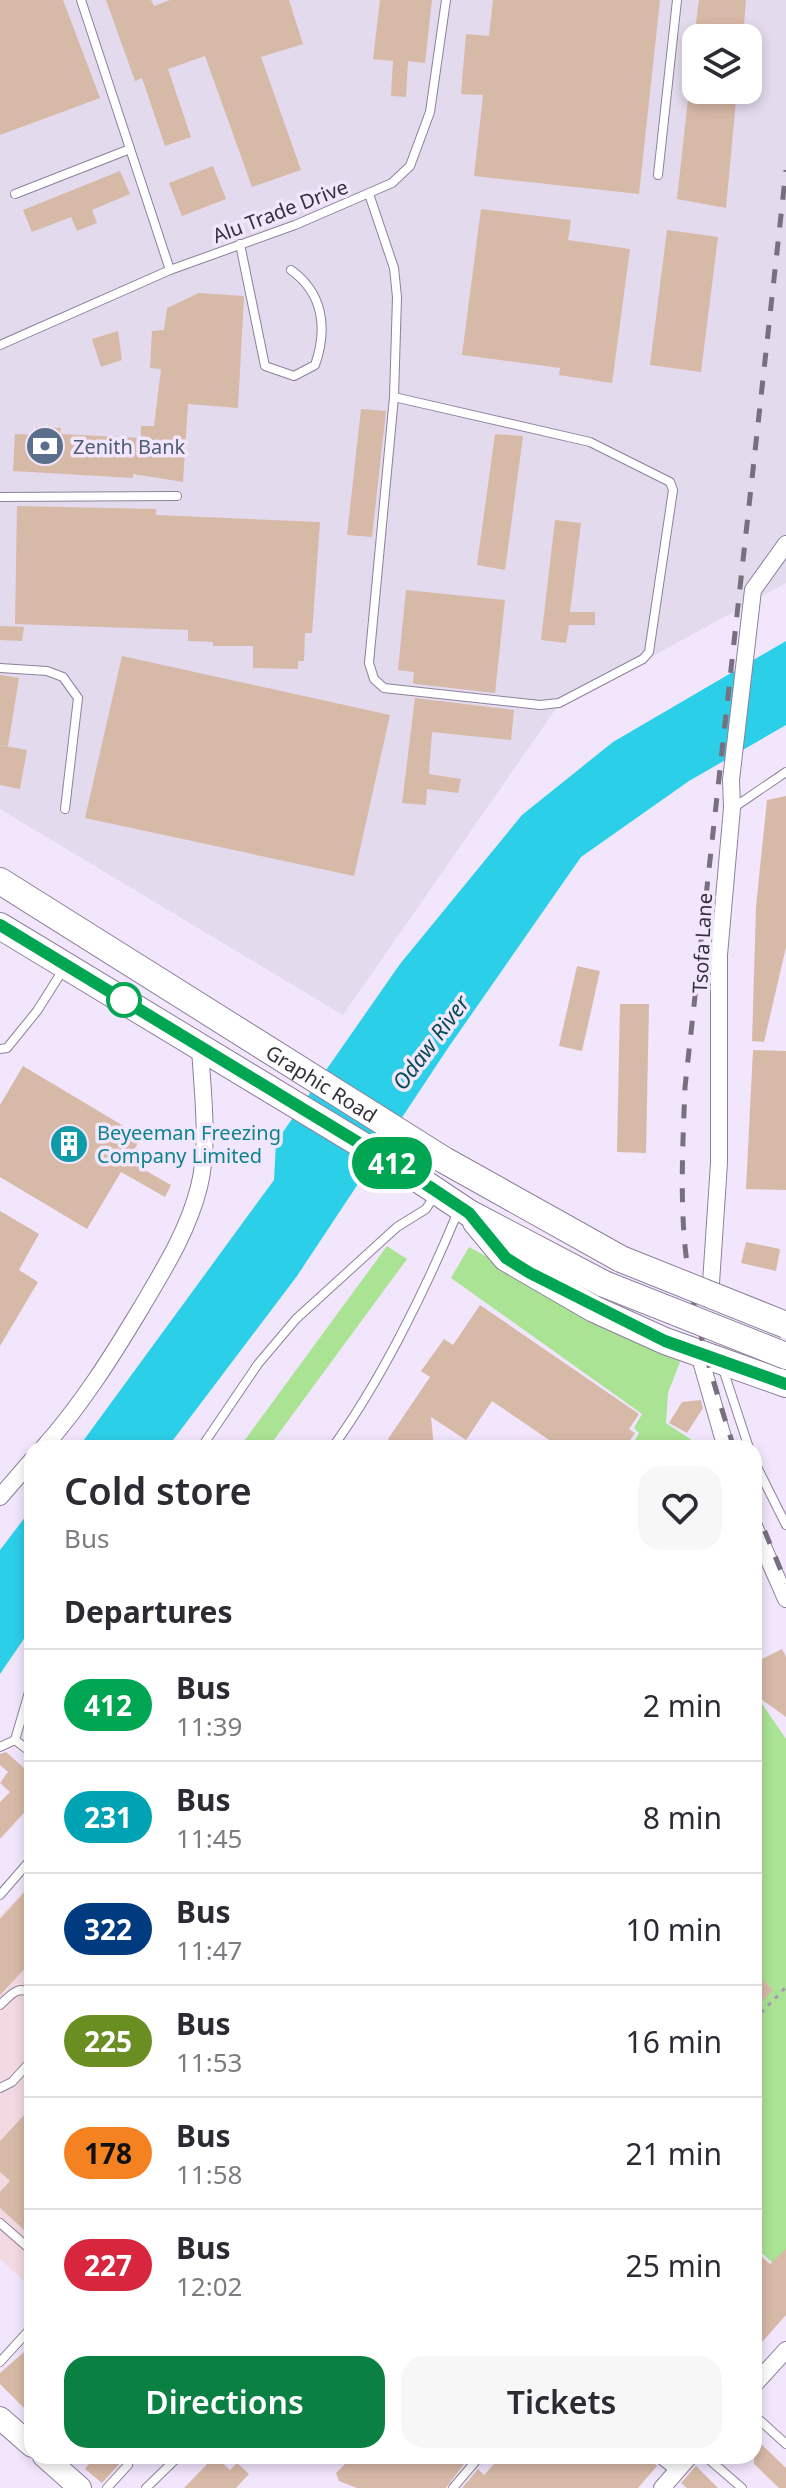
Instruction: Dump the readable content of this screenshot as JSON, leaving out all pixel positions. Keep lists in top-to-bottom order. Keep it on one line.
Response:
{"streets":{"main road":["Graphic Road"],"street":["Tsofa Lane"],"lane":["Alu Trade Drive"]},"water":["Odaw River"],"places":{"bank":["Zenith Bank"],"building":["Beyeeman Freezing Company Limited"]},"lines":["bus line 412"],"page":{"on_map":"412","heading":[["Cold store","Bus"],"Departures"],"list":[{"mark":"412","name":"Bus","note":"11:39","value":"2 min"},{"mark":"231","name":"Bus","note":"11:45","value":"8 min"},{"mark":"322","name":"Bus","note":"11:47","value":"10 min"},{"mark":"225","name":"Bus","note":"11:53","value":"16 min"},{"mark":"178","name":"Bus","note":"11:58","value":"21 min"},{"mark":"227","name":"Bus","note":"12:02","value":"25 min"}],"buttons":["Directions","Tickets"]}}
